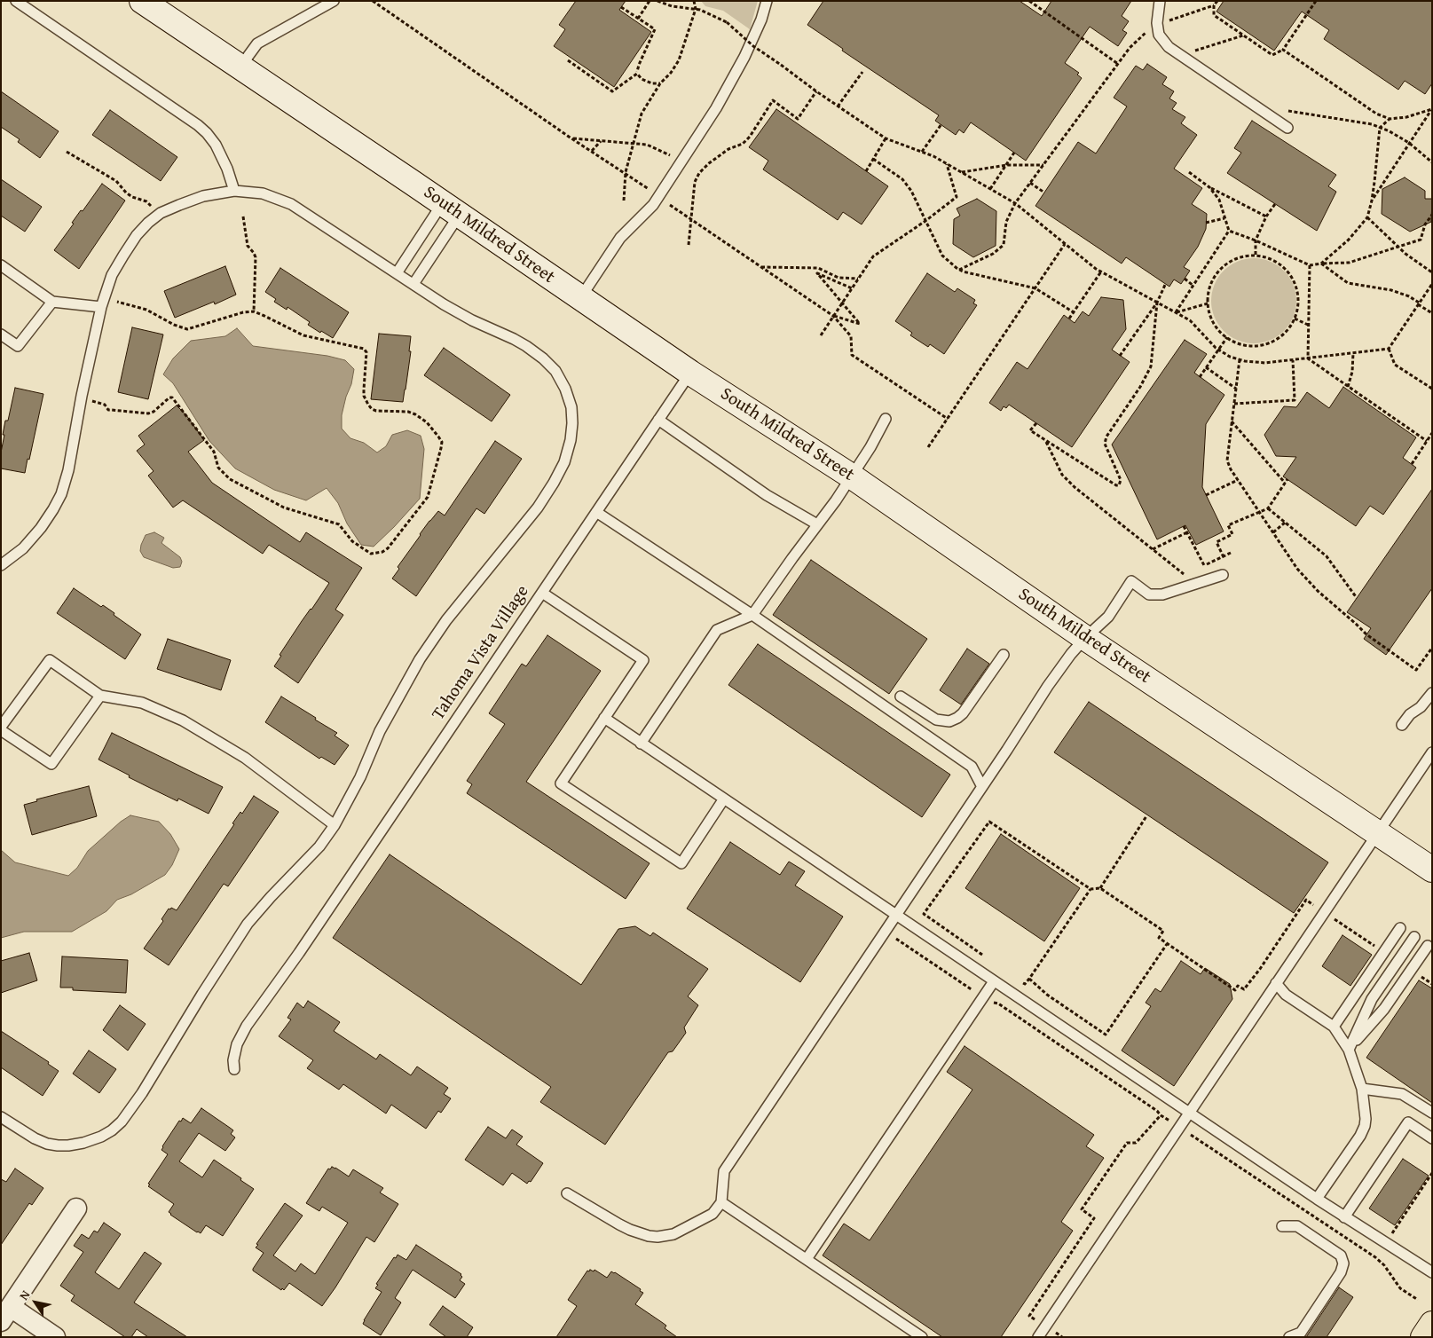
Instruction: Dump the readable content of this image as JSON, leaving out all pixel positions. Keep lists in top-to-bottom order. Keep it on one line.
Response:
{"streets":{"main road":["South Mildred Street"],"lane":["Tahoma Vista Village"]},"crossings":[["South Mildred Street","Tahoma Vista Village"]],"north":"top left"}
